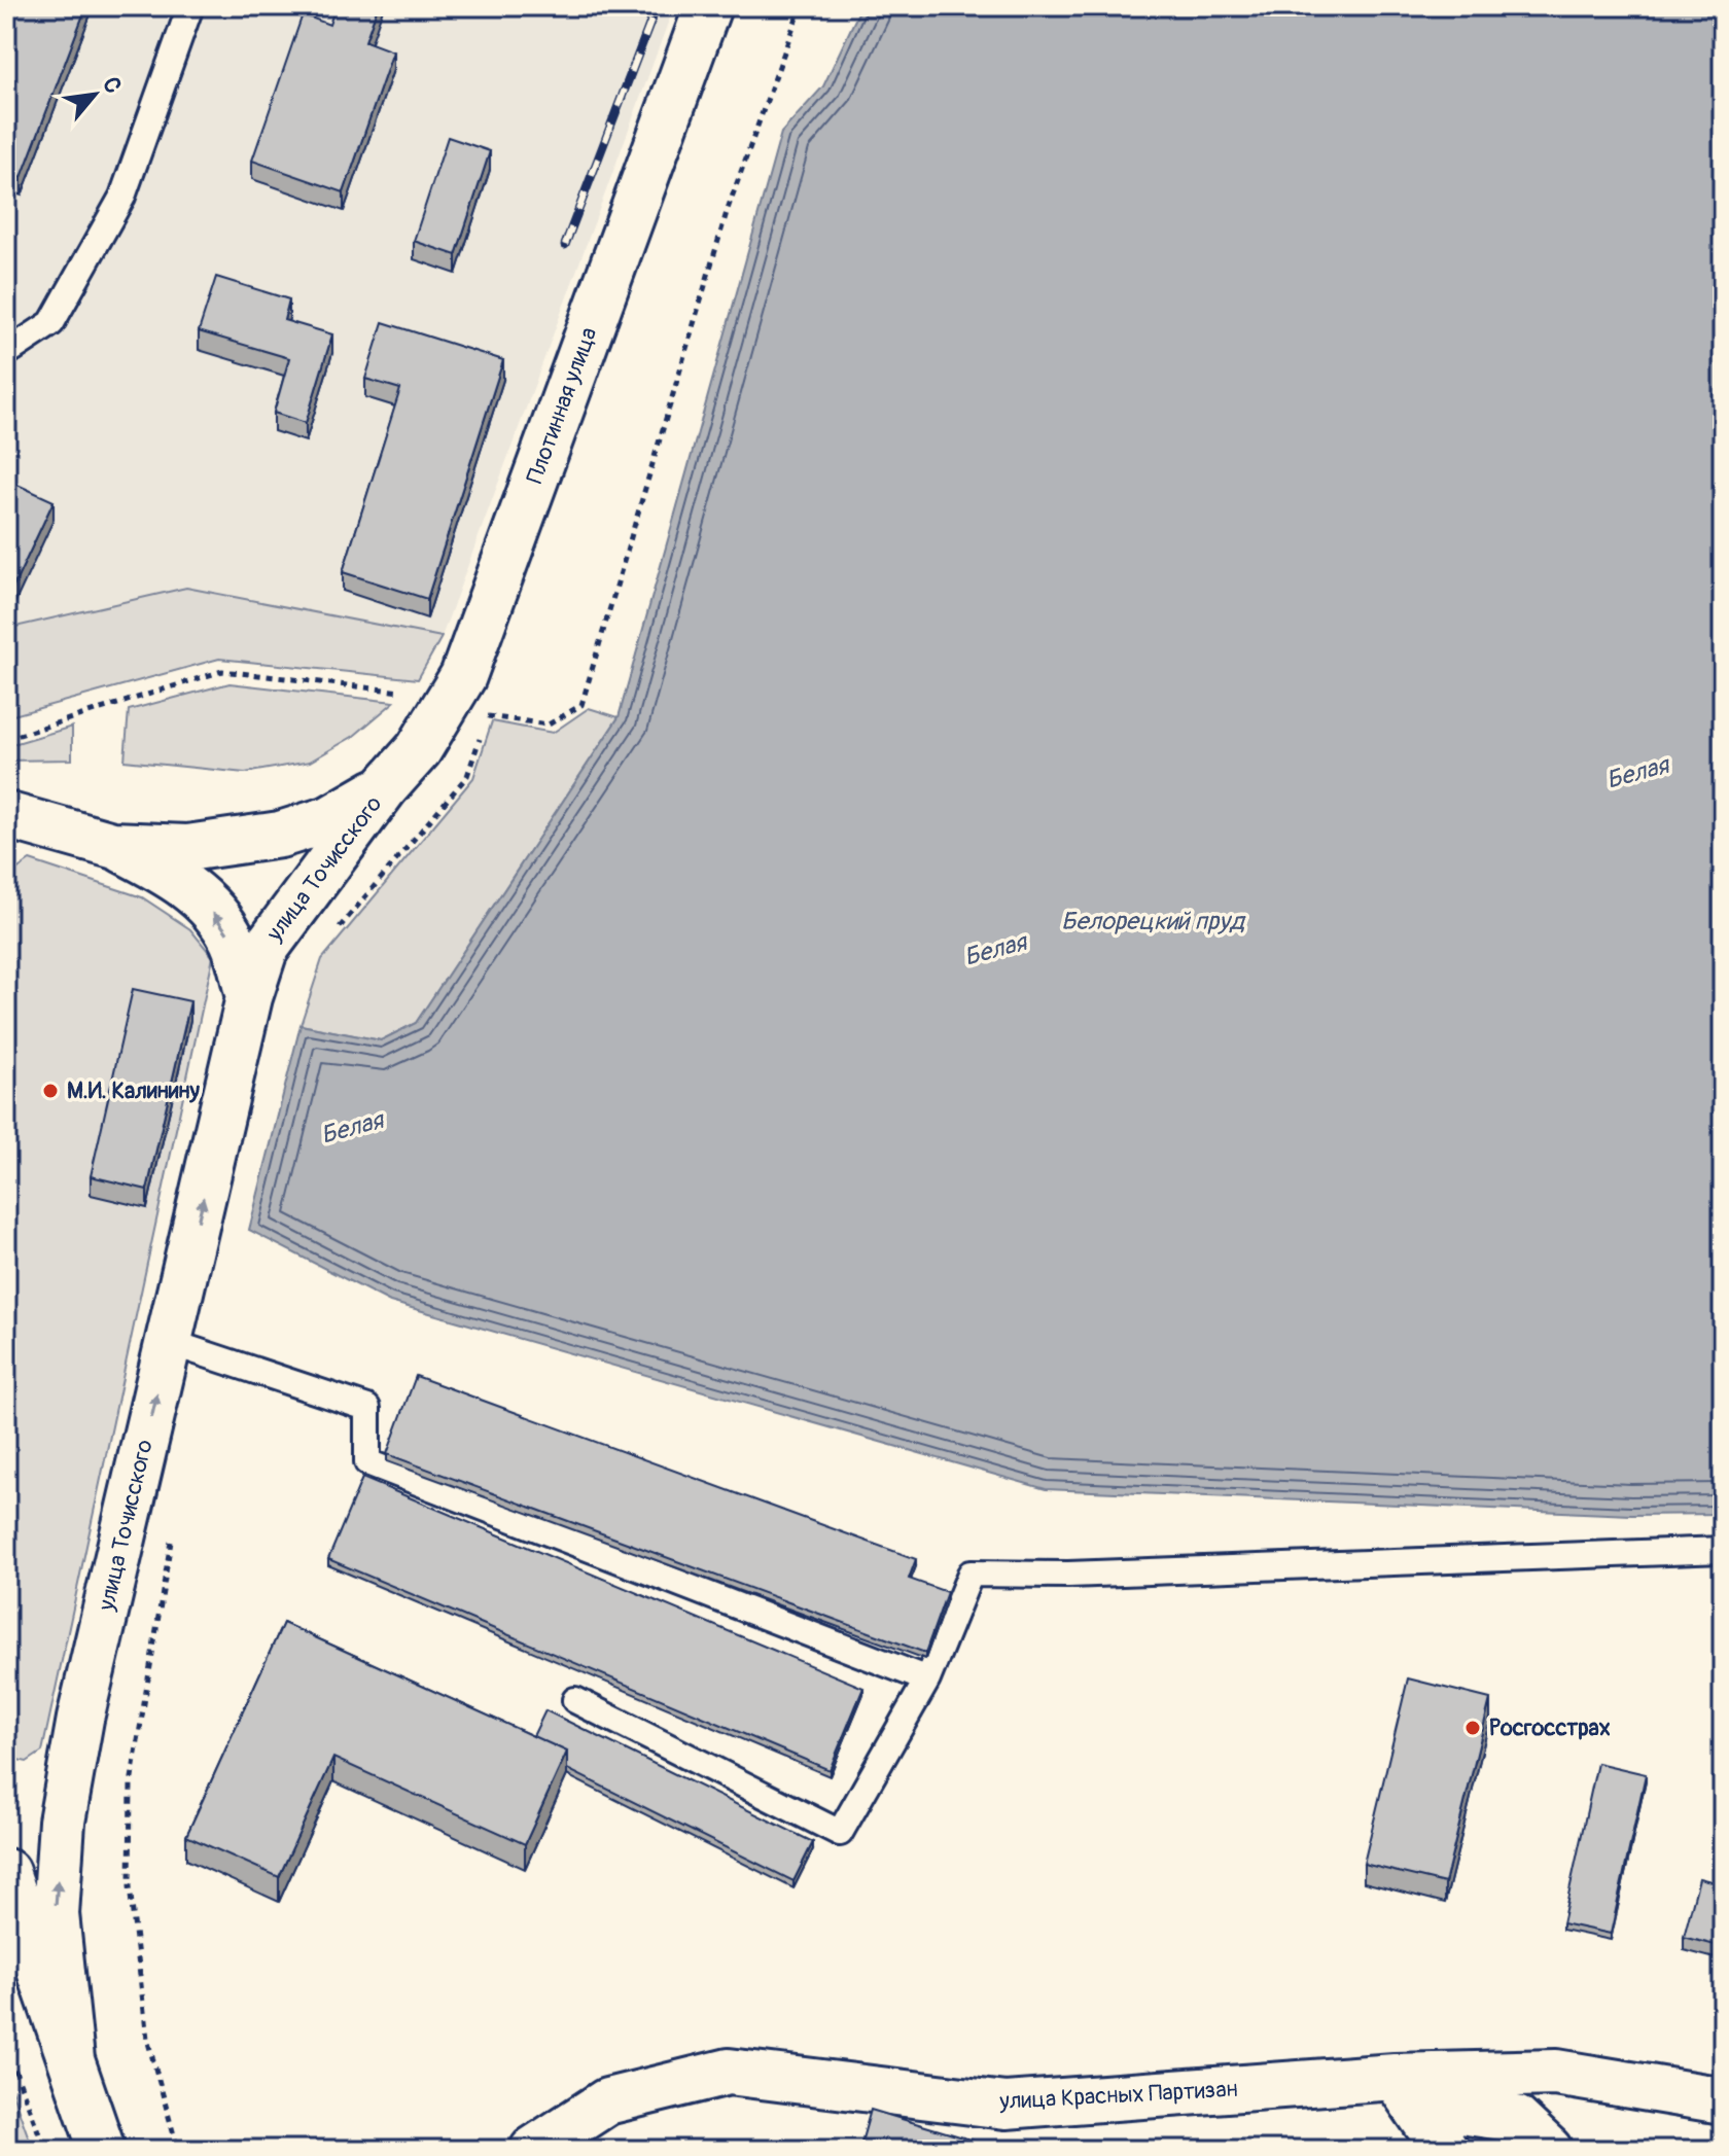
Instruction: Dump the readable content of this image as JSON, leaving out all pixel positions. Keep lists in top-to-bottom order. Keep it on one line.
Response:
{"streets":{"street":["Плотинная улица","улица Точисского","улица Красных Партизан"]},"crossings":[["Плотинная улица","улица Точисского"]],"one_way":["улица Точисского"],"water":["Белая","Белорецкий пруд"],"places":["М.И. Калинину","Росгосстрах"],"north":"top right"}
